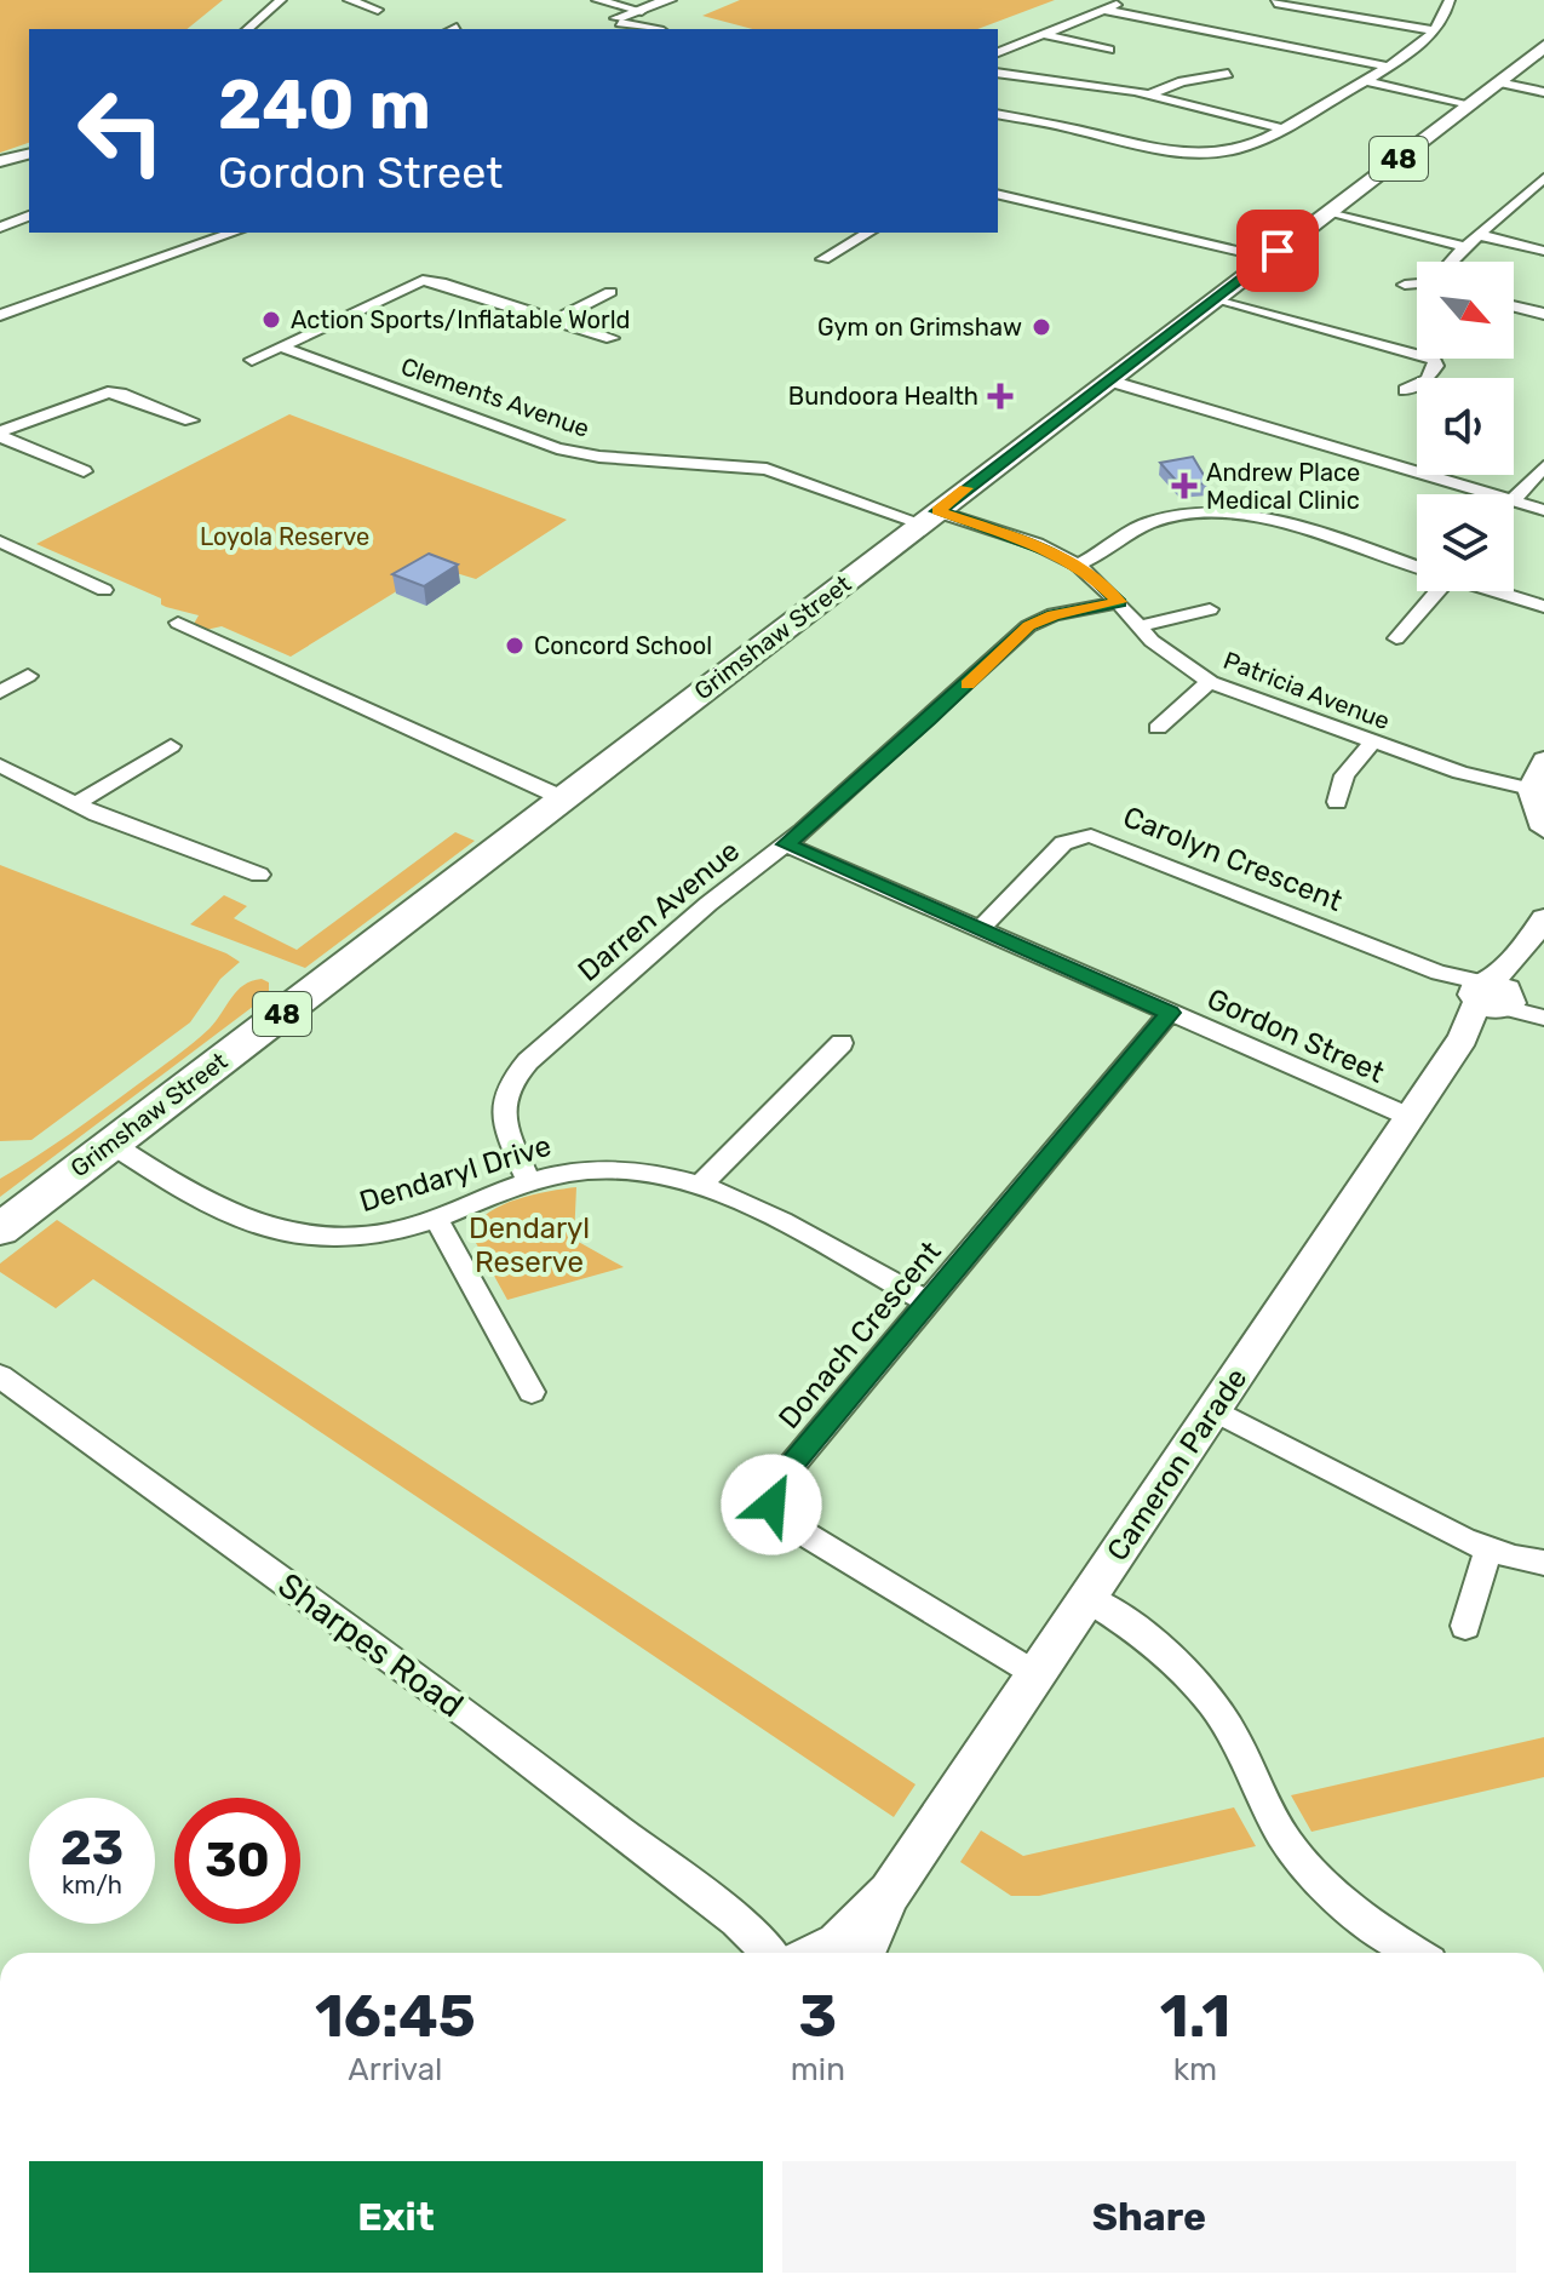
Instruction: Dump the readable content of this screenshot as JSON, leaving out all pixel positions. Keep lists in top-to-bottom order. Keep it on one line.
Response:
{"streets":{"main road":["48","Grimshaw Street"],"street":["Clements Avenue","Patricia Avenue","Carolyn Crescent","Darren Avenue","Gordon Street","Dendaryl Drive","Donach Crescent","Cameron Parade","Sharpes Road"]},"crossings":[["Clements Avenue","Grimshaw Street"],["Clements Avenue","Patricia Avenue"],["Grimshaw Street","Patricia Avenue"],["Grimshaw Street","Dendaryl Drive"],["Patricia Avenue","Darren Avenue"],["Carolyn Crescent","Gordon Street"],["Carolyn Crescent","Cameron Parade"],["Darren Avenue","Gordon Street"],["Darren Avenue","Dendaryl Drive"],["Gordon Street","Donach Crescent"],["Gordon Street","Cameron Parade"],["Dendaryl Drive","Donach Crescent"],["Donach Crescent","Cameron Parade"]],"parks":["Loyola Reserve","Dendaryl Reserve"],"places":{"other":["Action Sports/Inflatable World","Gym on Grimshaw","Concord School"],"health":["Bundoora Health","Andrew Place Medical Clinic"]},"north":"bottom right","page":{"turn":["240 m","Gordon Street"],"speed":"23 km/h","limit":"30","eta":["16:45","Arrival","3","min","1.1","km"],"buttons":["Exit","Share"]}}
